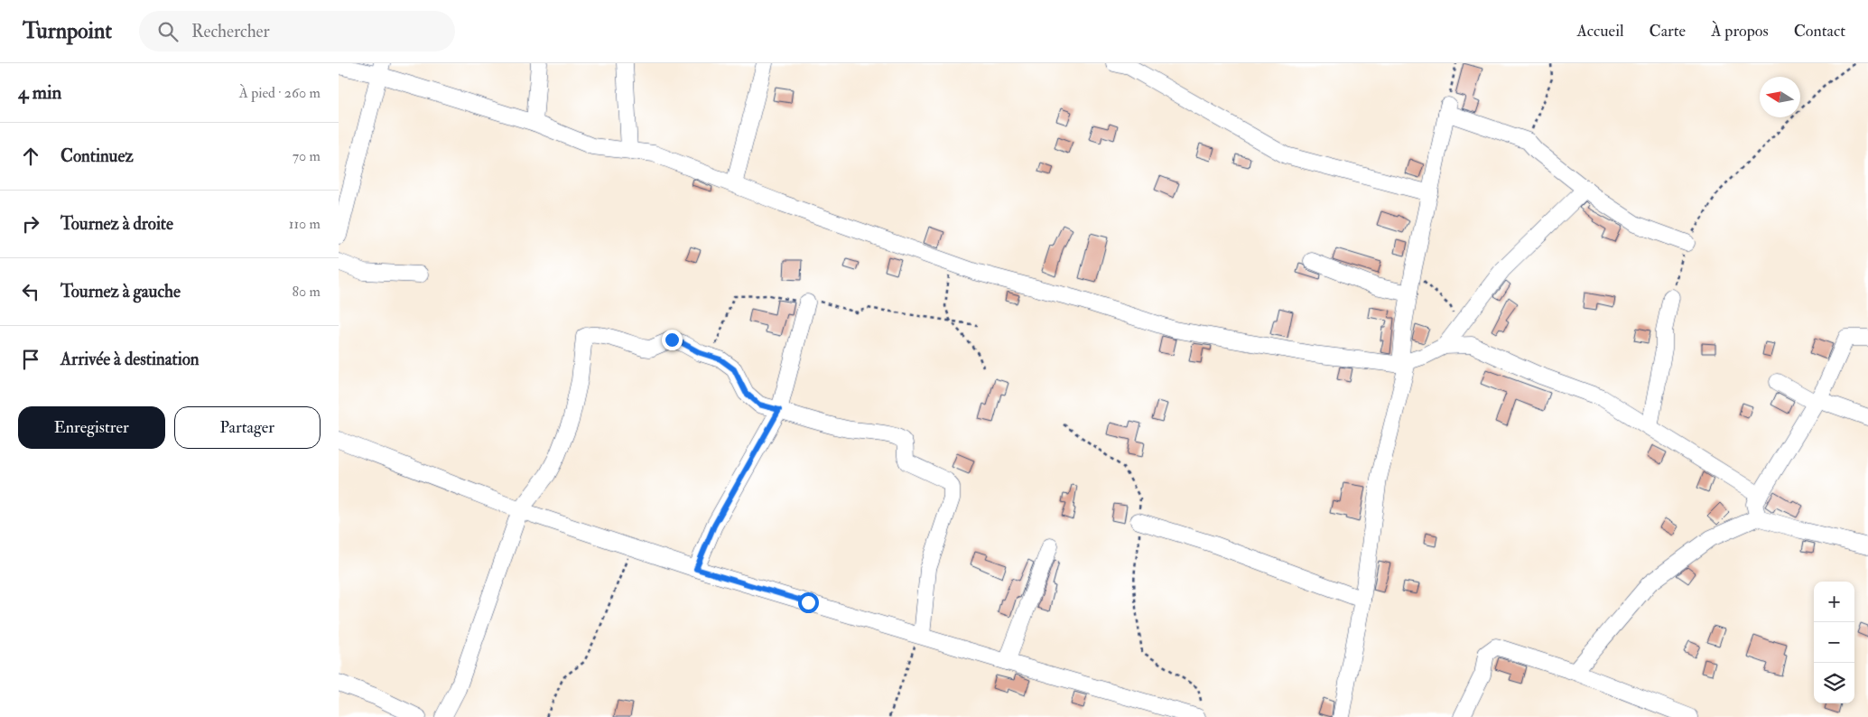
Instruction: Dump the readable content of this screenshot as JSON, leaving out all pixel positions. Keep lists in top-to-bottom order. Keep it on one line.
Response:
{"north":"left","page":{"header":"Turnpoint","search":"Rechercher","nav":["Accueil","Carte","À propos","Contact"],"heading":["4 min","À pied · 260 m"],"list":[["Continuez","70 m"],["Tournez à droite","110 m"],["Tournez à gauche","80 m"],"Arrivée à destination"],"buttons":["Enregistrer","Partager"],"map_buttons":["+","−"]}}
